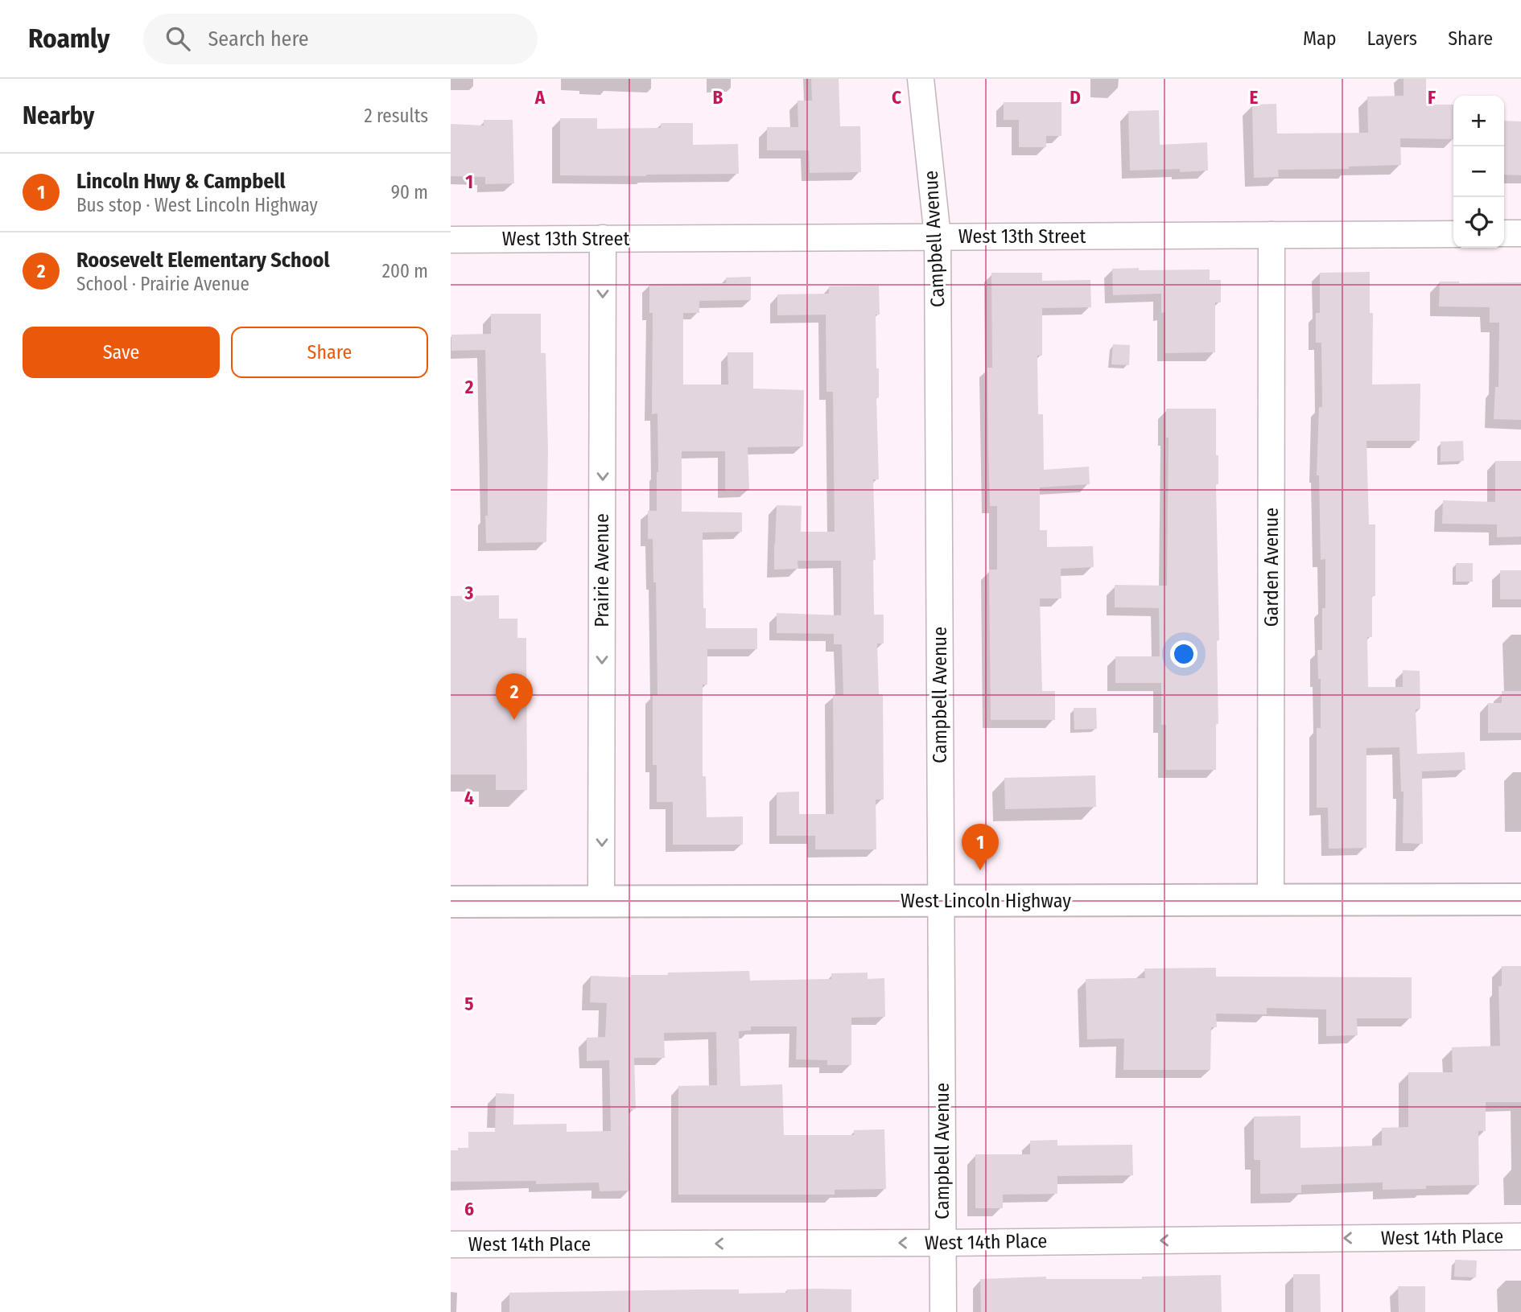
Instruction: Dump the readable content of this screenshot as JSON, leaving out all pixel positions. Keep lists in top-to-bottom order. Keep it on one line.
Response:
{"streets":{"main road":["West Lincoln Highway"],"street":["West 13th Street","Campbell Avenue","Garden Avenue","Prairie Avenue","West 14th Place"]},"crossings":[["West 13th Street","Campbell Avenue"],["West 13th Street","Garden Avenue"],["West 13th Street","Prairie Avenue"],["Campbell Avenue","West Lincoln Highway"],["Campbell Avenue","West 14th Place"],["Garden Avenue","West Lincoln Highway"],["Prairie Avenue","West Lincoln Highway"]],"one_way":["Prairie Avenue","West 14th Place"],"page":{"header":"Roamly","search":"Search here","nav":["Map","Layers","Share"],"heading":["Nearby","2 results"],"map_buttons":["+","−"],"list":[{"mark":"1","name":"Lincoln Hwy & Campbell","note":"Bus stop · West Lincoln Highway","value":"90 m"},{"mark":"2","name":"Roosevelt Elementary School","note":"School · Prairie Avenue","value":"200 m"}],"buttons":["Save","Share"],"pins":["2","1"]},"grid":{"columns":["A","B","C","D","E","F"],"rows":["1","2","3","4","5","6"]}}
